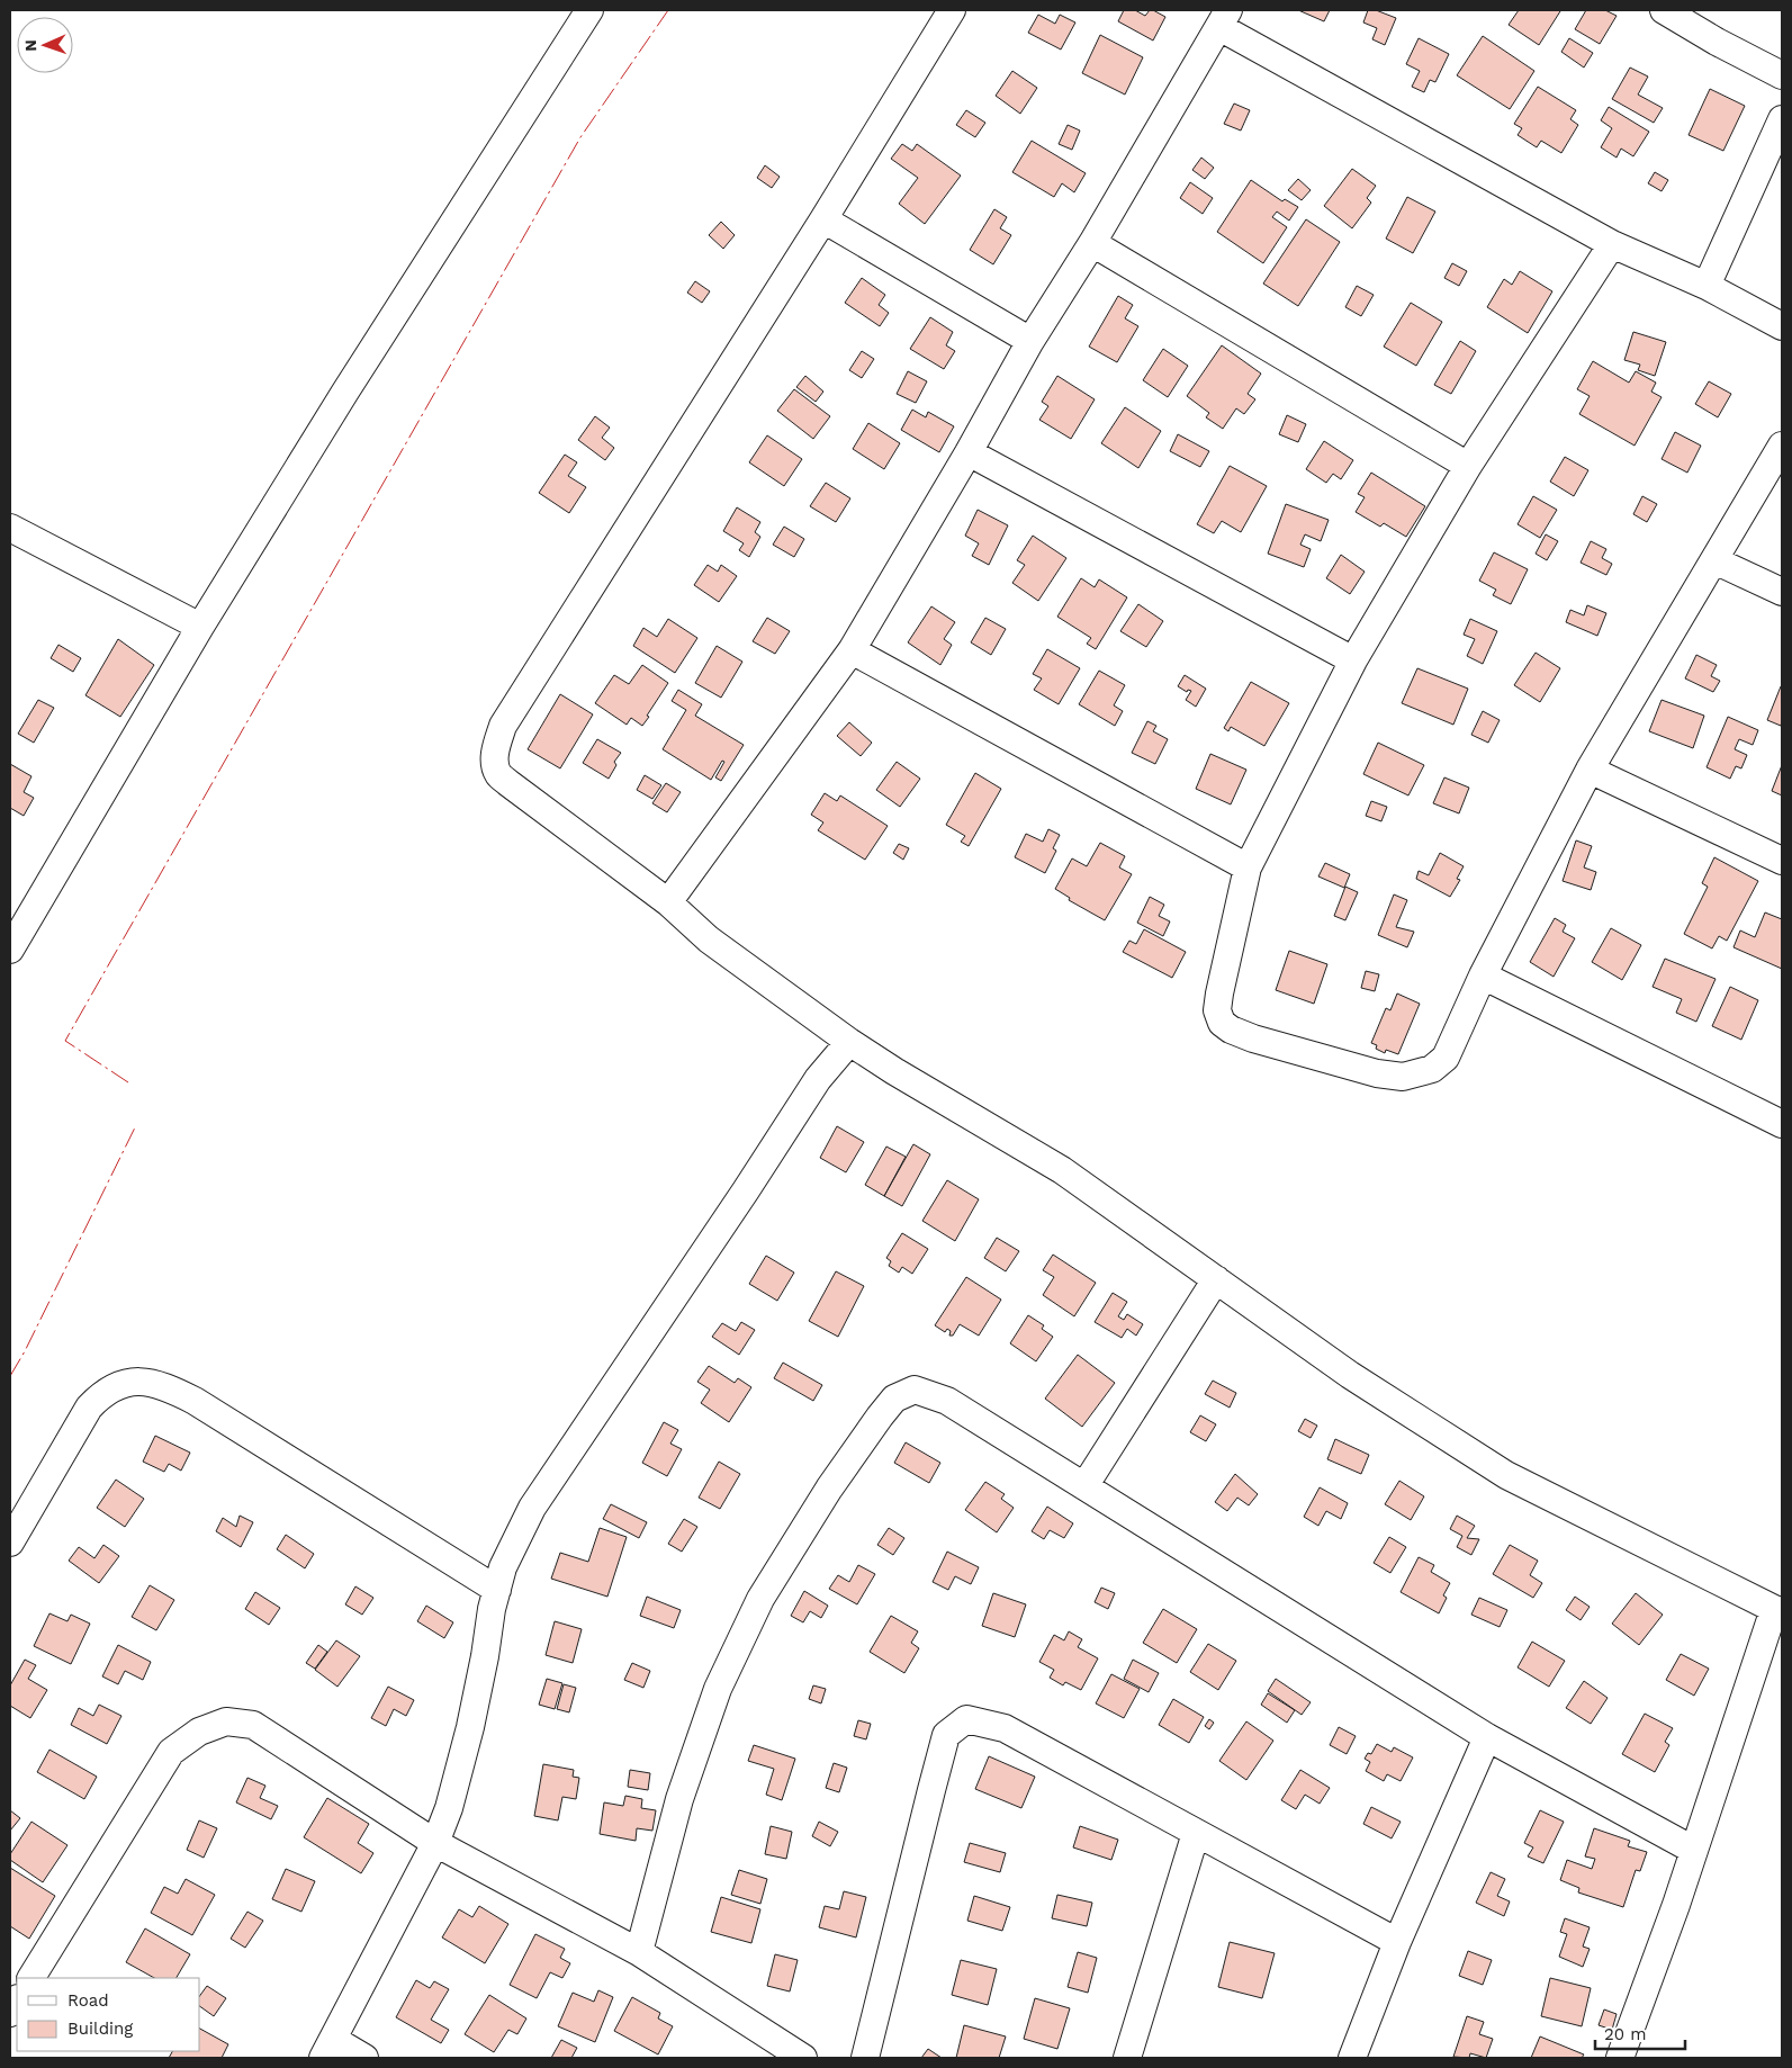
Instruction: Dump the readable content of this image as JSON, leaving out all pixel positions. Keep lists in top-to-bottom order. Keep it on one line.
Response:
{"legend":["Road","Building"],"scale_bar":"20 m","north":"left"}
